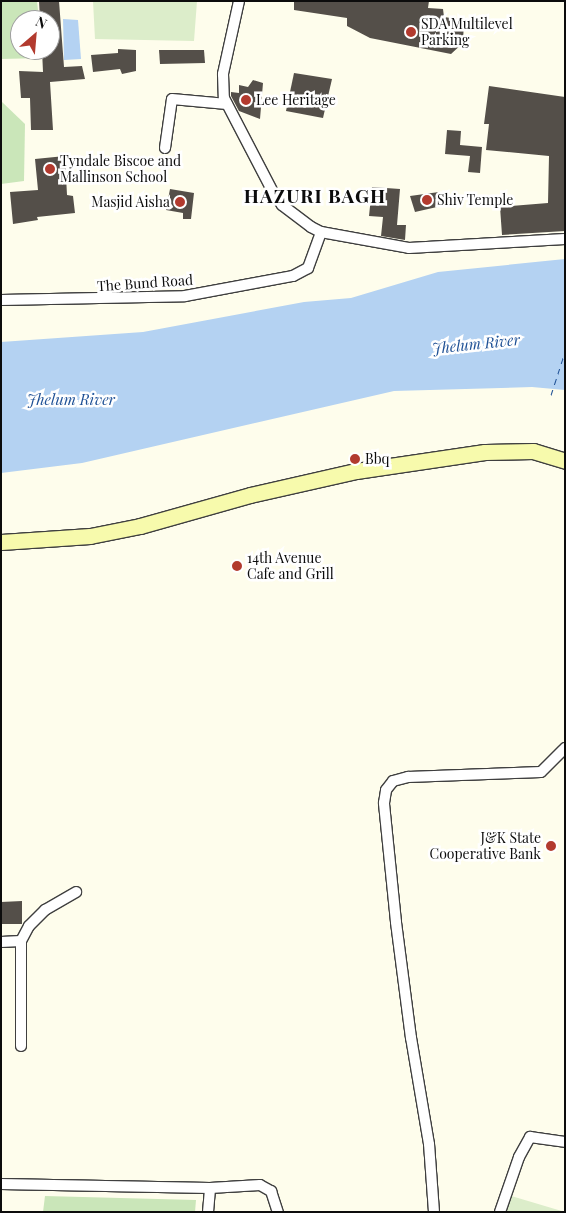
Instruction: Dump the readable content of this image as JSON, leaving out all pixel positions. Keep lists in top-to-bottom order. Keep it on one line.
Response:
{"streets":{"street":["The Bund Road"]},"districts":["HAZURI BAGH"],"water":["Jhelum River"],"places":["SDA Multilevel Parking","Lee Heritage","Tyndale Biscoe and Mallinson School","Shiv Temple","Masjid Aisha","Bbq","14th Avenue Cafe and Grill","J&K State Cooperative Bank"],"north":"top right"}
